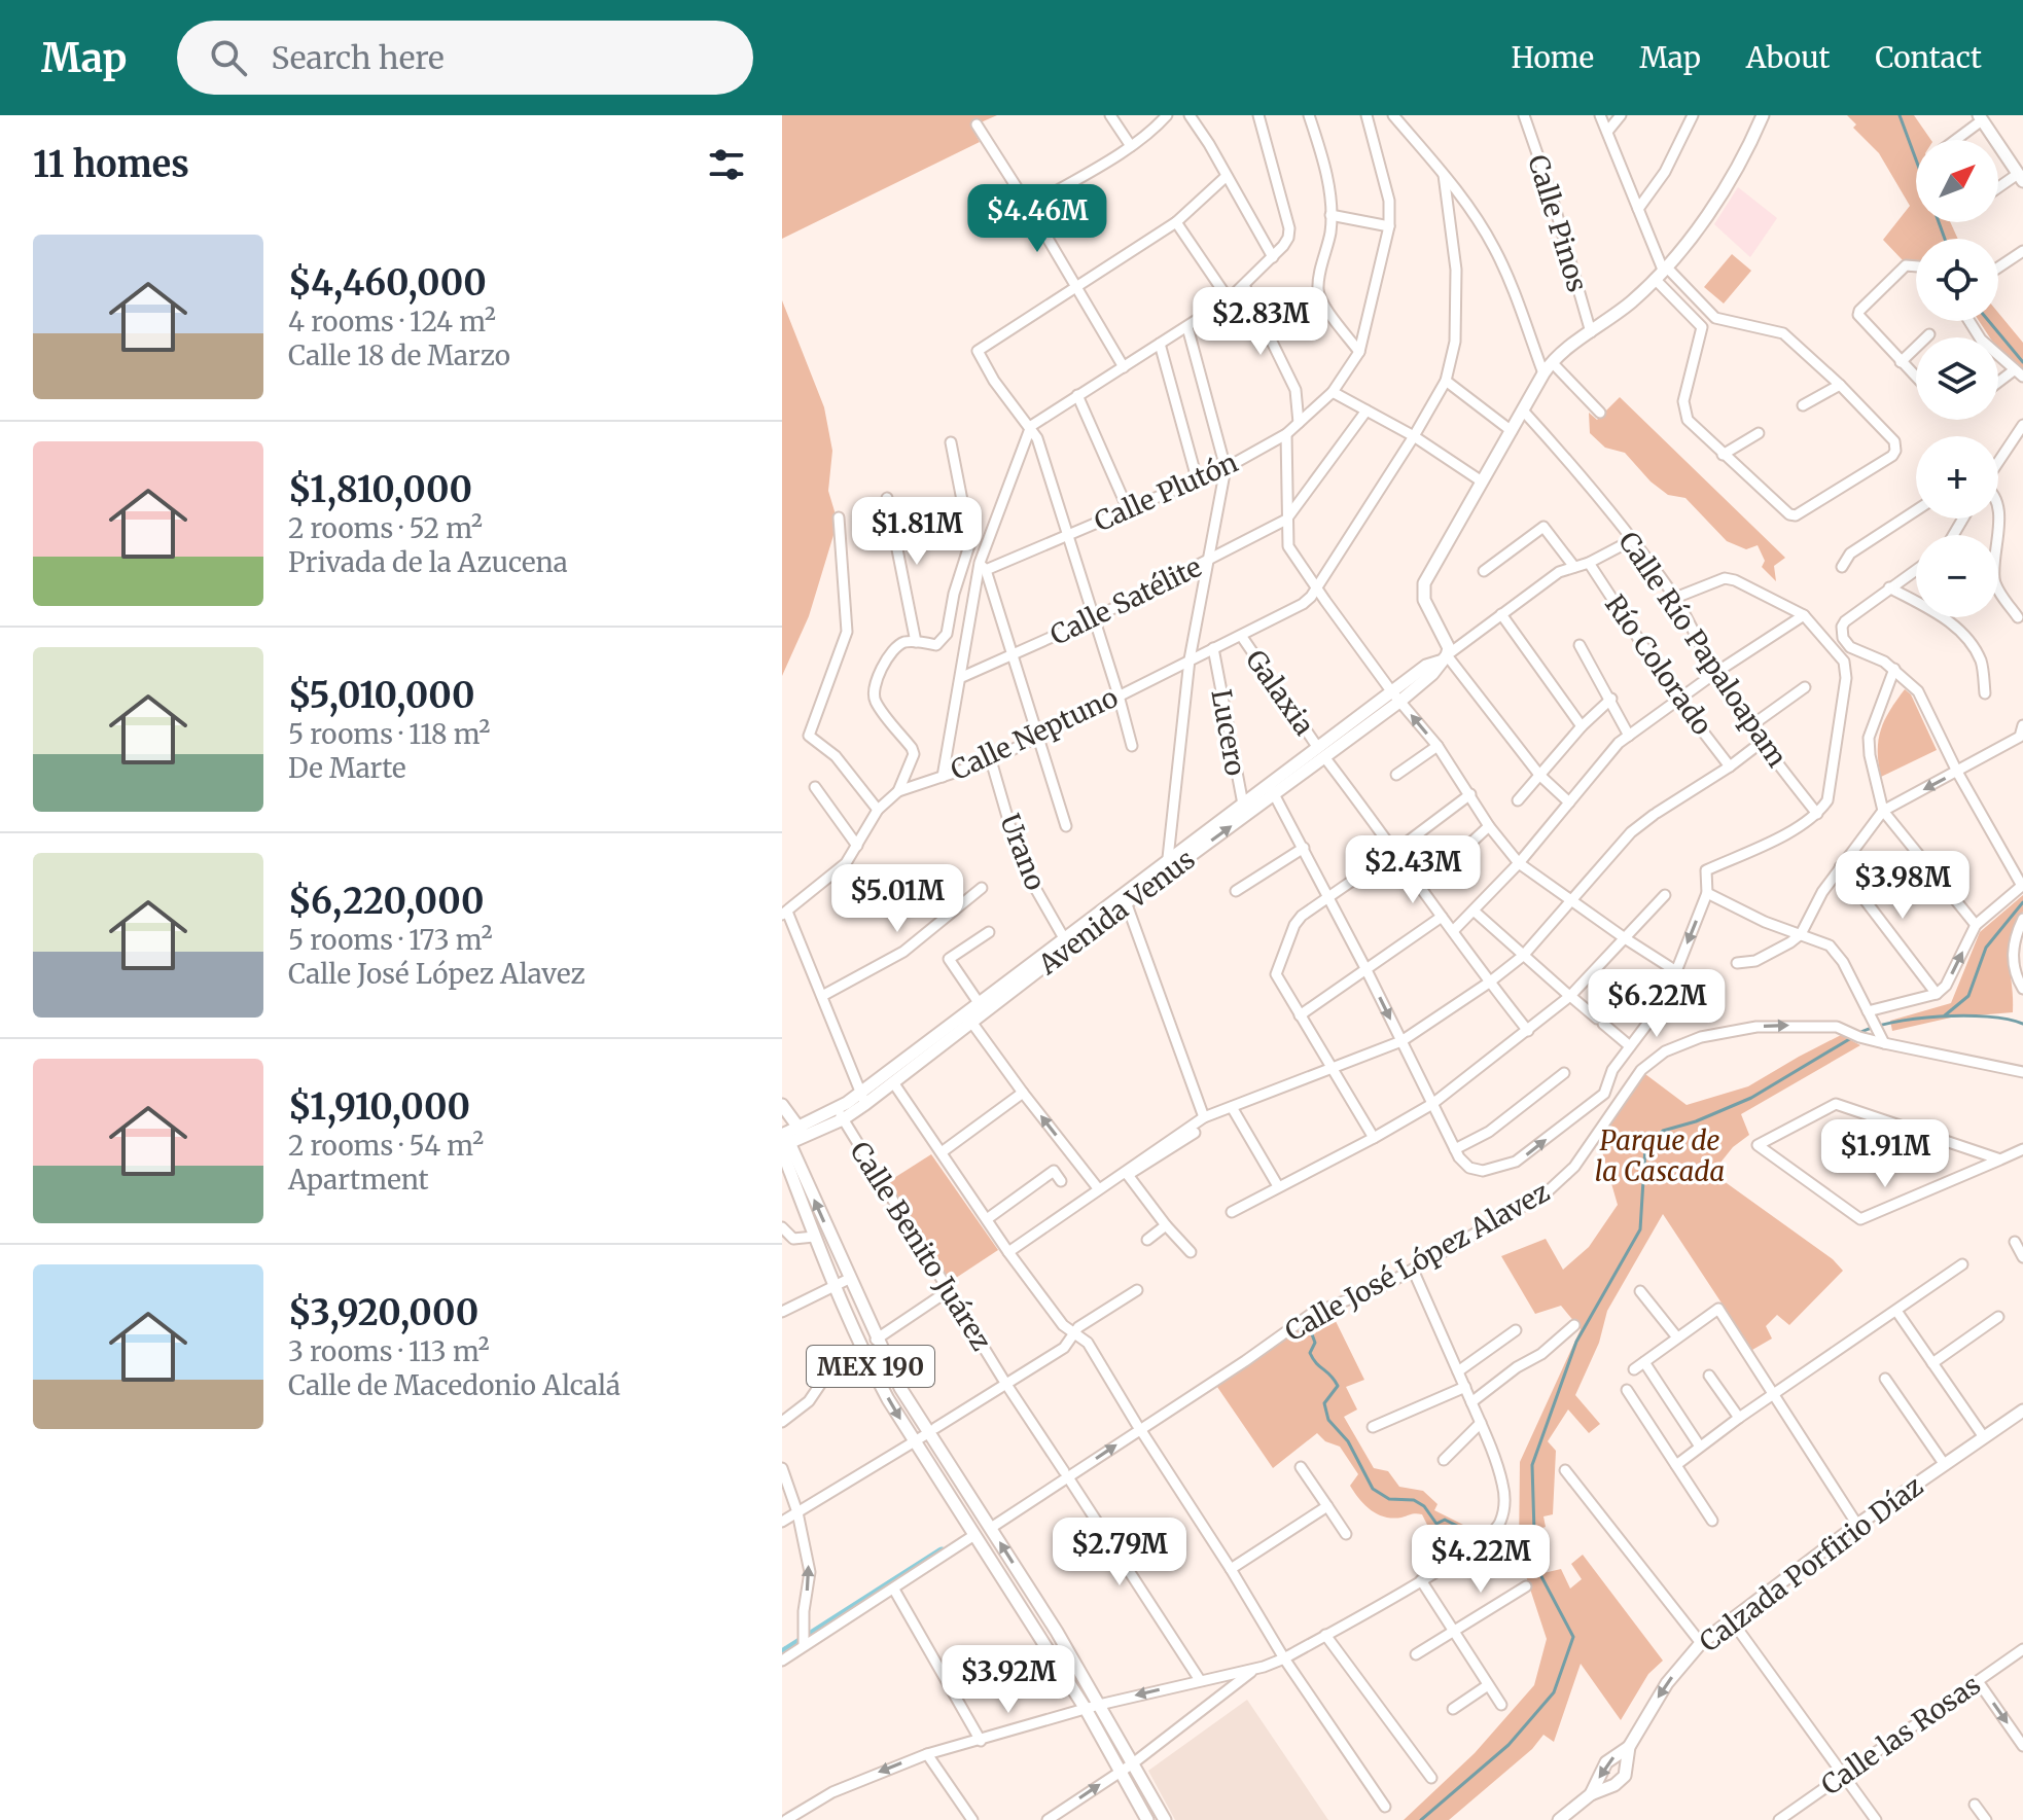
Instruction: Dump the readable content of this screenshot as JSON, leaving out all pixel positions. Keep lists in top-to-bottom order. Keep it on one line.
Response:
{"streets":{"main road":["Avenida Venus","MEX 190","Calzada Porfirio Díaz"],"street":["Calle Pinos","Calle Plutón","Calle Satélite","Calle Río Papaloapam","Río Colorado","Galaxia","Lucero","Calle Neptuno","Urano","Calle Benito Juárez","Calle José López Alavez","Calle las Rosas"]},"crossings":[["Galaxia","Calle Neptuno"],["Galaxia","Avenida Venus"],["Lucero","Calle Neptuno"],["Lucero","Avenida Venus"],["Calle Neptuno","Urano"],["Urano","Avenida Venus"],["Avenida Venus","Calle Benito Juárez"],["Avenida Venus","MEX 190"],["Calle Benito Juárez","Calle José López Alavez"],["Calle José López Alavez","MEX 190"]],"parks":["Parque de la Cascada"],"north":"top right","page":{"header":"Map","search":"Search here","nav":["Home","Map","About","Contact"],"heading":"11 homes","map_buttons":["+","−"],"price":["$4.46M","$2.83M","$1.81M","$2.43M","$3.98M","$5.01M","$6.22M","$1.91M","$2.79M","$4.22M","$3.92M"],"list":[{"name":"$4,460,000","note":"4 rooms · 124 m² · Calle 18 de Marzo"},{"name":"$1,810,000","note":"2 rooms · 52 m² · Privada de la Azucena"},{"name":"$5,010,000","note":"5 rooms · 118 m² · De Marte"},{"name":"$6,220,000","note":"5 rooms · 173 m² · Calle José López Alavez"},{"name":"$1,910,000","note":"2 rooms · 54 m² · Apartment"},{"name":"$3,920,000","note":"3 rooms · 113 m² · Calle de Macedonio Alcalá"}]}}
